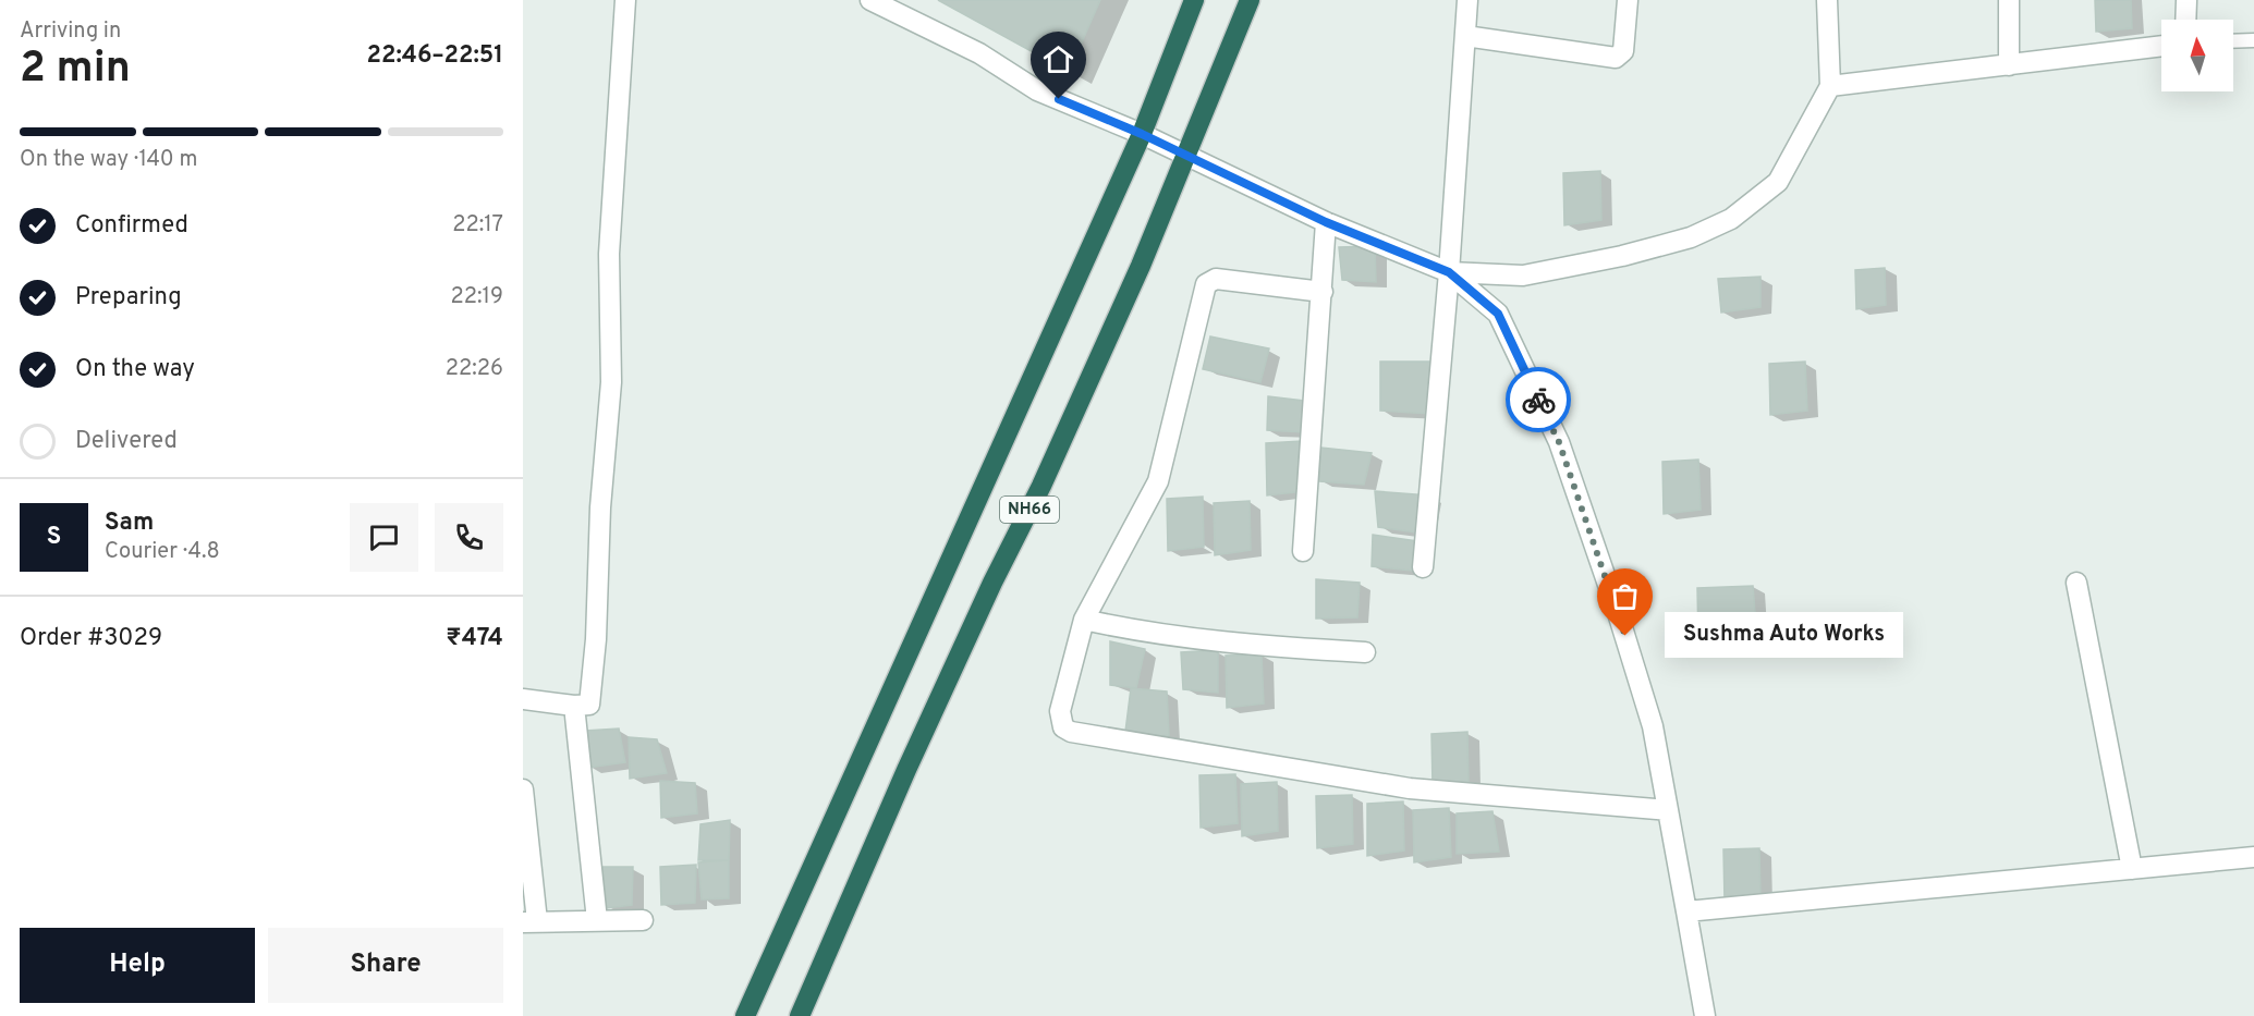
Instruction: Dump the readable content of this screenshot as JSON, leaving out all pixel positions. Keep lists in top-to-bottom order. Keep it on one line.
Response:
{"streets":{"highway":["NH66"]},"places":["Sushma Auto Works"],"north":"top","page":{"heading":["2 min","Arriving in","22:46–22:51"],"panel":["Sam","Courier · 4.8","Order #3029","₹474"],"bar":"On the way · 140 m","list":[["Confirmed","22:17"],["Preparing","22:19"],["On the way","22:26"],"Delivered"],"round":"S","bubble":"Sushma Auto Works","buttons":["Help","Share"]}}
